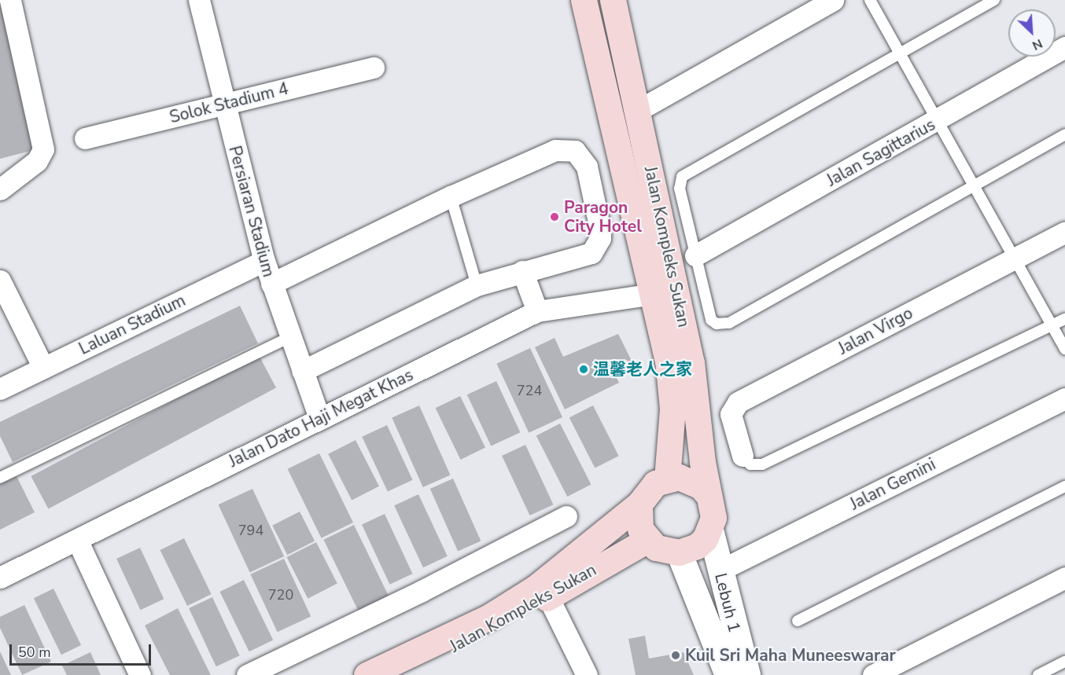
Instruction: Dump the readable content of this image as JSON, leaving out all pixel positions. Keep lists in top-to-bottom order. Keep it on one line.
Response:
{"streets":{"main road":["Jalan Kompleks Sukan"],"street":["Solok Stadium 4","Jalan Sagittarius","Persiaran Stadium","Laluan Stadium","Jalan Virgo","Jalan Dato Haji Megat Khas","Jalan Gemini","Lebuh 1"]},"crossings":[["Solok Stadium 4","Persiaran Stadium"],["Persiaran Stadium","Laluan Stadium"],["Persiaran Stadium","Jalan Dato Haji Megat Khas"],["Jalan Kompleks Sukan","Jalan Dato Haji Megat Khas"],["Jalan Kompleks Sukan","Lebuh 1"],["Jalan Gemini","Lebuh 1"]],"places":["Paragon City Hotel","温馨老人之家","Kuil Sri Maha Muneeswarar"],"house_numbers":["724","794","720"],"scale_bar":"50 m","north":"bottom right"}
